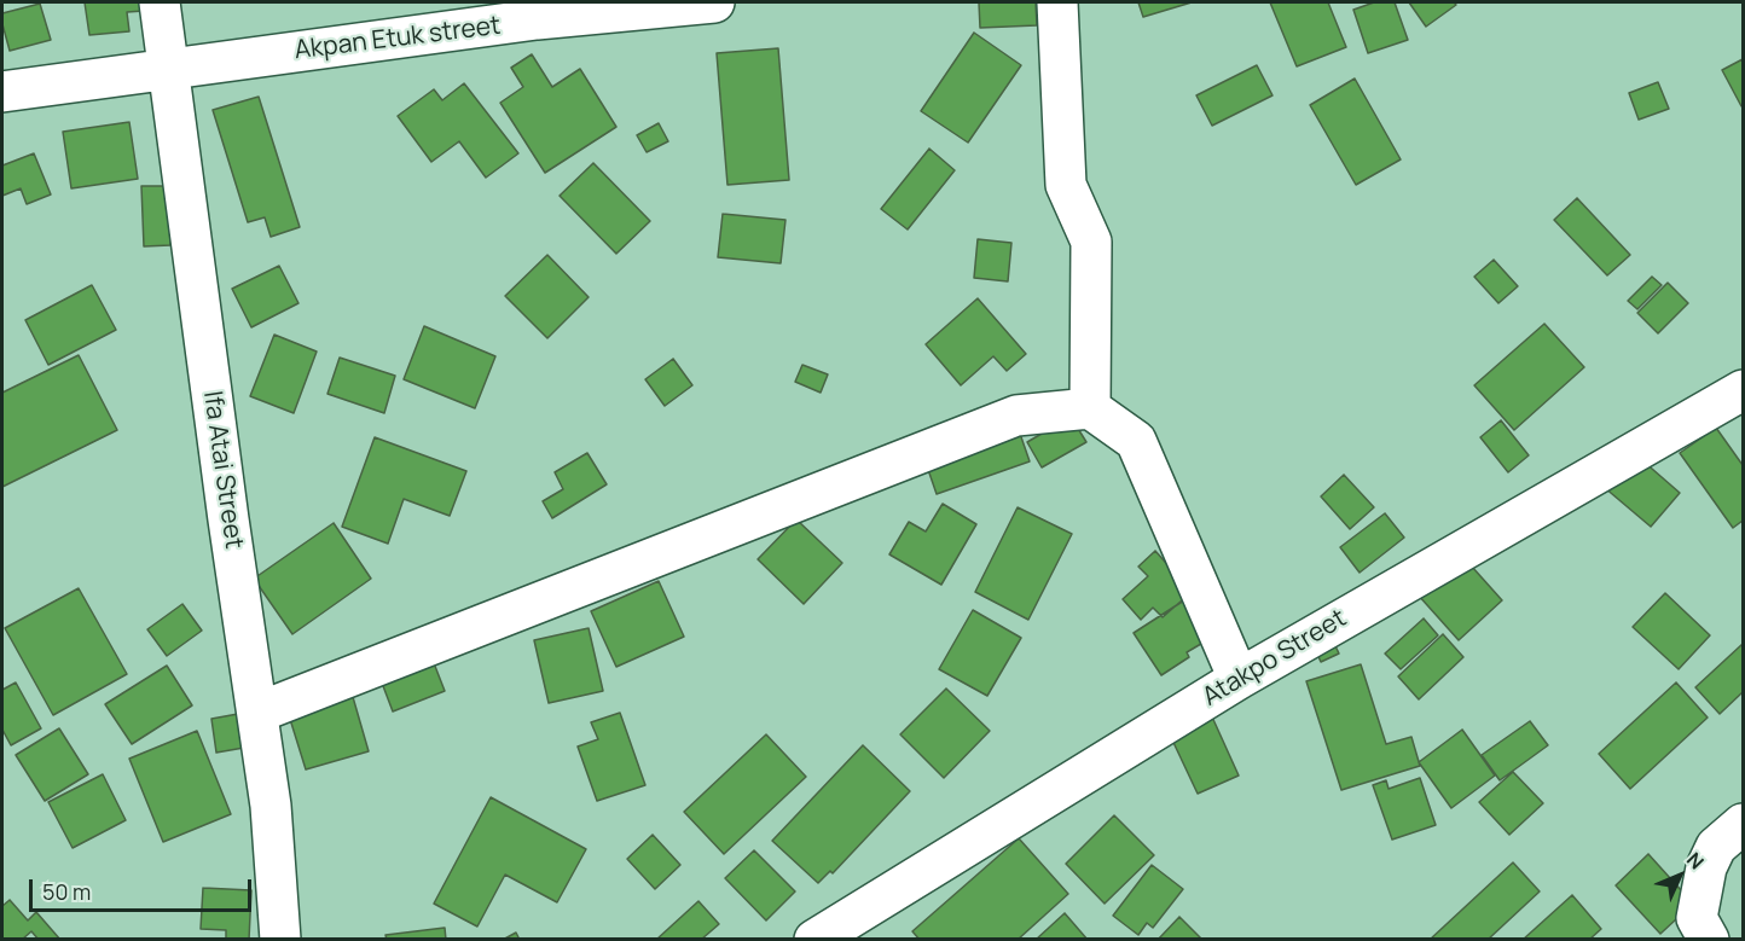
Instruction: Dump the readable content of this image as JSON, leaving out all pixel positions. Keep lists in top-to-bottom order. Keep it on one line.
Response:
{"streets":{"street":["Akpan Etuk street","Ifa Atai Street","Atakpo Street"]},"crossings":[["Akpan Etuk street","Ifa Atai Street"]],"scale_bar":"50 m","north":"top right"}
